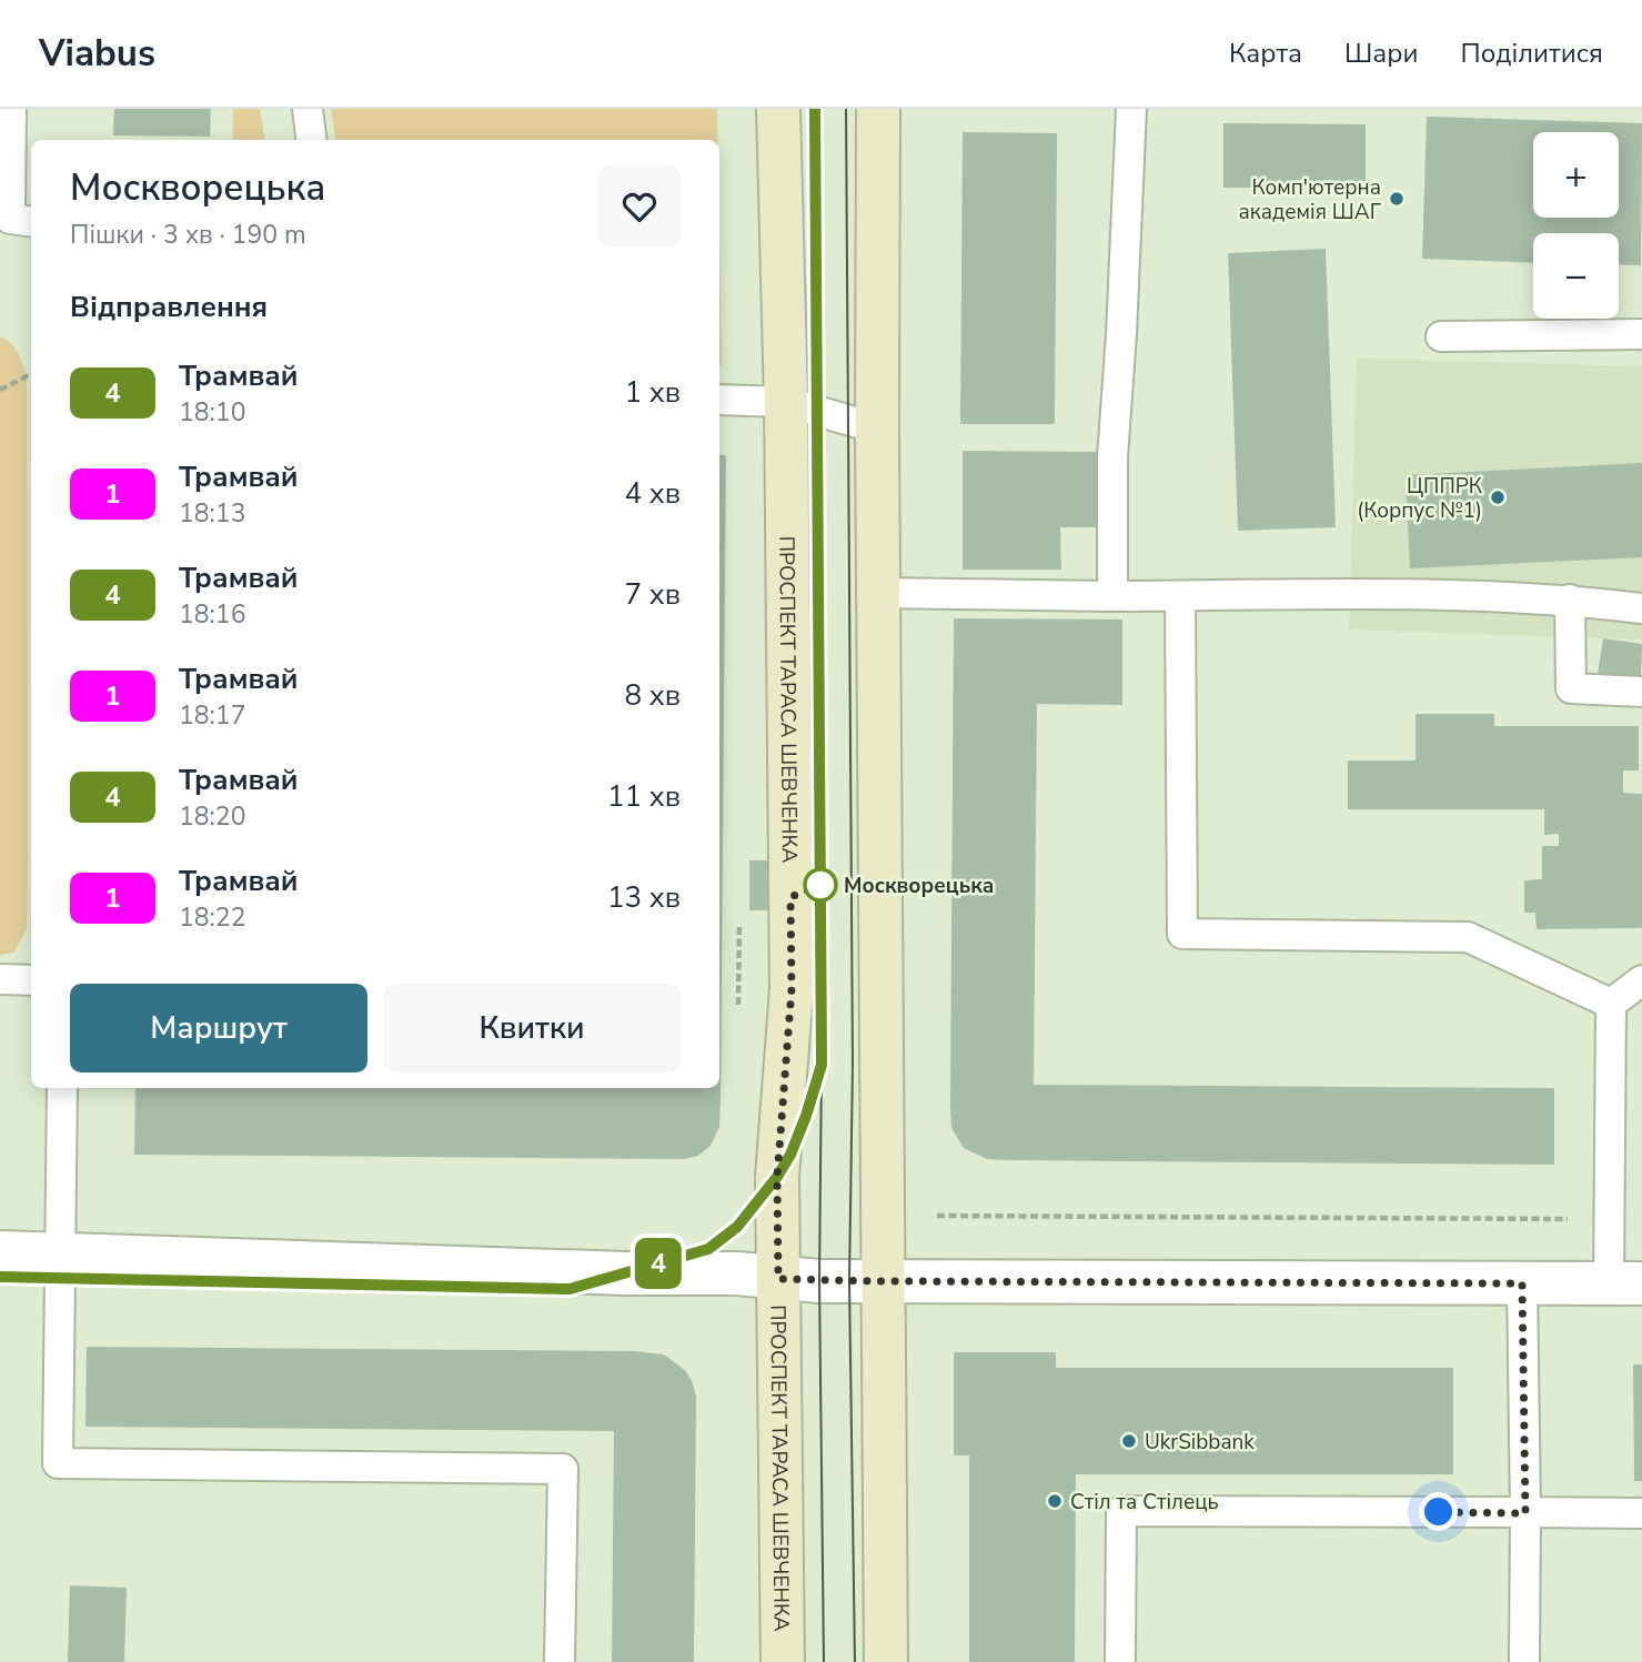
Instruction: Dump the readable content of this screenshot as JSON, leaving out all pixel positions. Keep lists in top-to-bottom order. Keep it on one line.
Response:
{"streets":{"main road":["ПРОСПЕКТ ТАРАСА ШЕВЧЕНКА"]},"places":["Комп'ютерна академія ШАГ","ЦППРК (Корпус №1)","Москворецька","UkrSibbank","Стіл та Стілець"],"lines":["tram line 4"],"page":{"header":"Viabus","nav":["Карта","Шари","Поділитися"],"on_map":"4","map_buttons":["+","−"],"heading":[["Москворецька","Пішки · 3 хв · 190 m"],"Відправлення"],"list":[{"mark":"4","name":"Трамвай","note":"18:10","value":"1 хв"},{"mark":"1","name":"Трамвай","note":"18:13","value":"4 хв"},{"mark":"4","name":"Трамвай","note":"18:16","value":"7 хв"},{"mark":"1","name":"Трамвай","note":"18:17","value":"8 хв"},{"mark":"4","name":"Трамвай","note":"18:20","value":"11 хв"},{"mark":"1","name":"Трамвай","note":"18:22","value":"13 хв"}],"buttons":["Маршрут","Квитки"]}}
